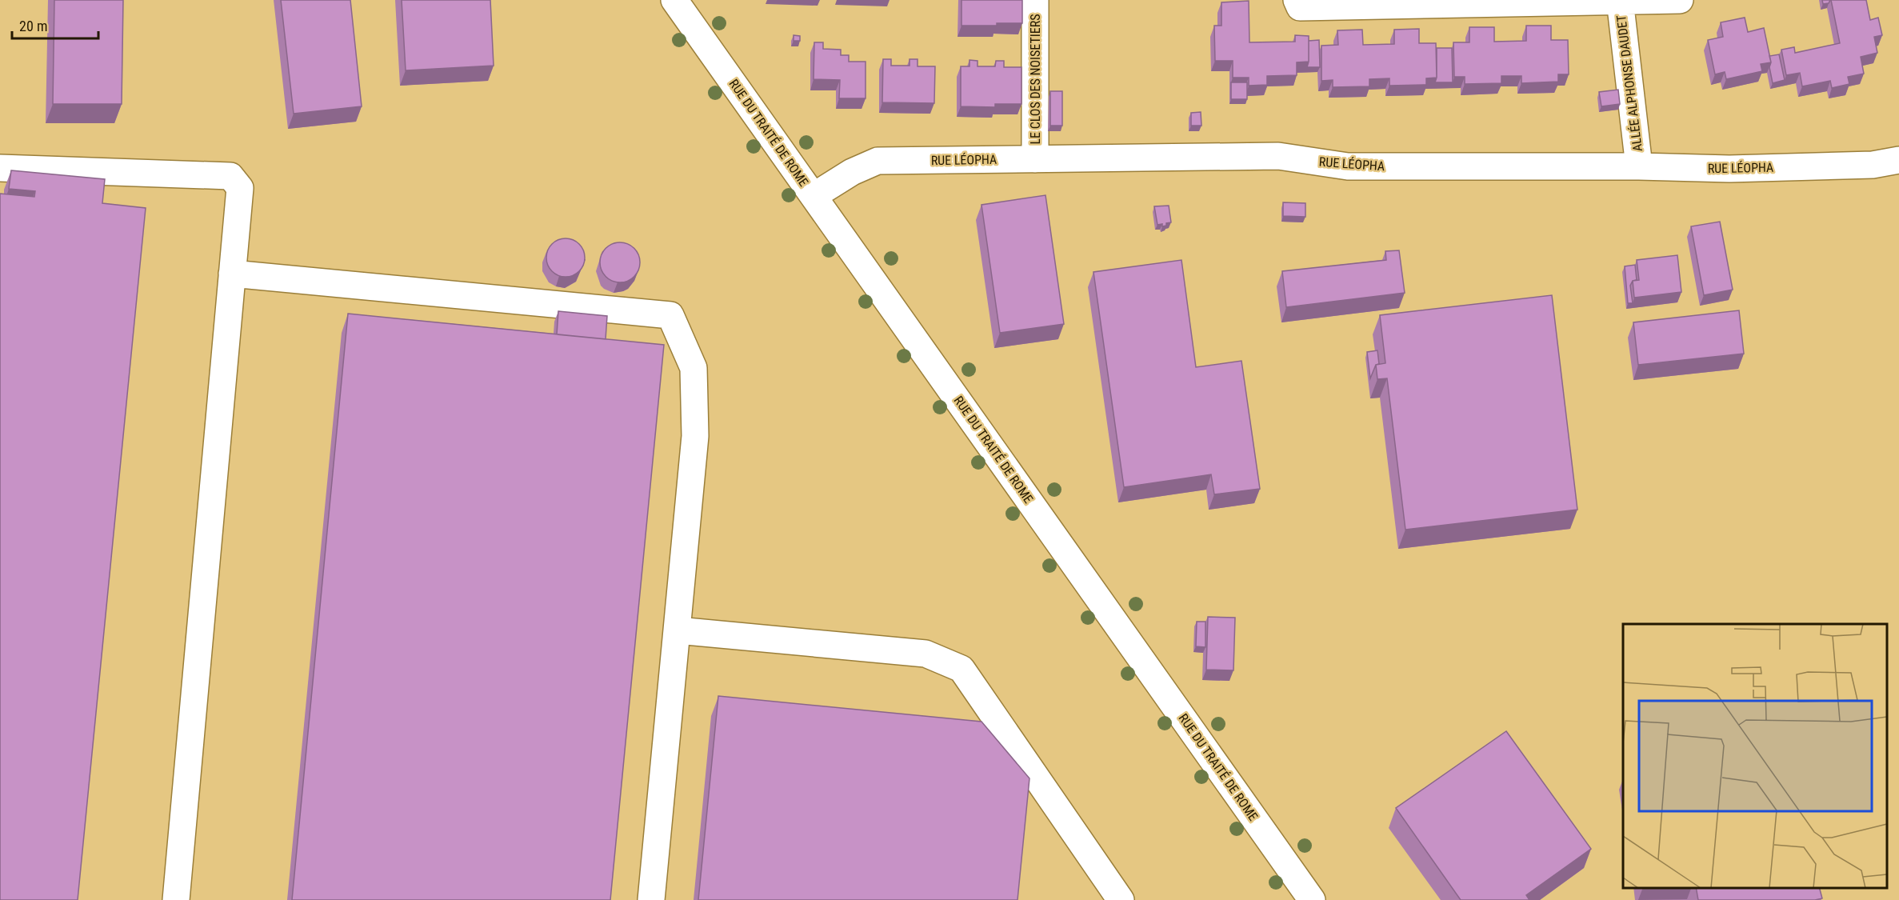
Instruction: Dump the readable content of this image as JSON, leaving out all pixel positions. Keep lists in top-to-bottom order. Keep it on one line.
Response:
{"streets":{"street":["LE CLOS DES NOISETIERS","ALLÉE ALPHONSE DAUDET","RUE DU TRAITÉ DE ROME","RUE LÉOPHA"]},"crossings":[["LE CLOS DES NOISETIERS","RUE LÉOPHA"],["ALLÉE ALPHONSE DAUDET","RUE LÉOPHA"],["RUE DU TRAITÉ DE ROME","RUE LÉOPHA"]],"scale_bar":"20 m"}
